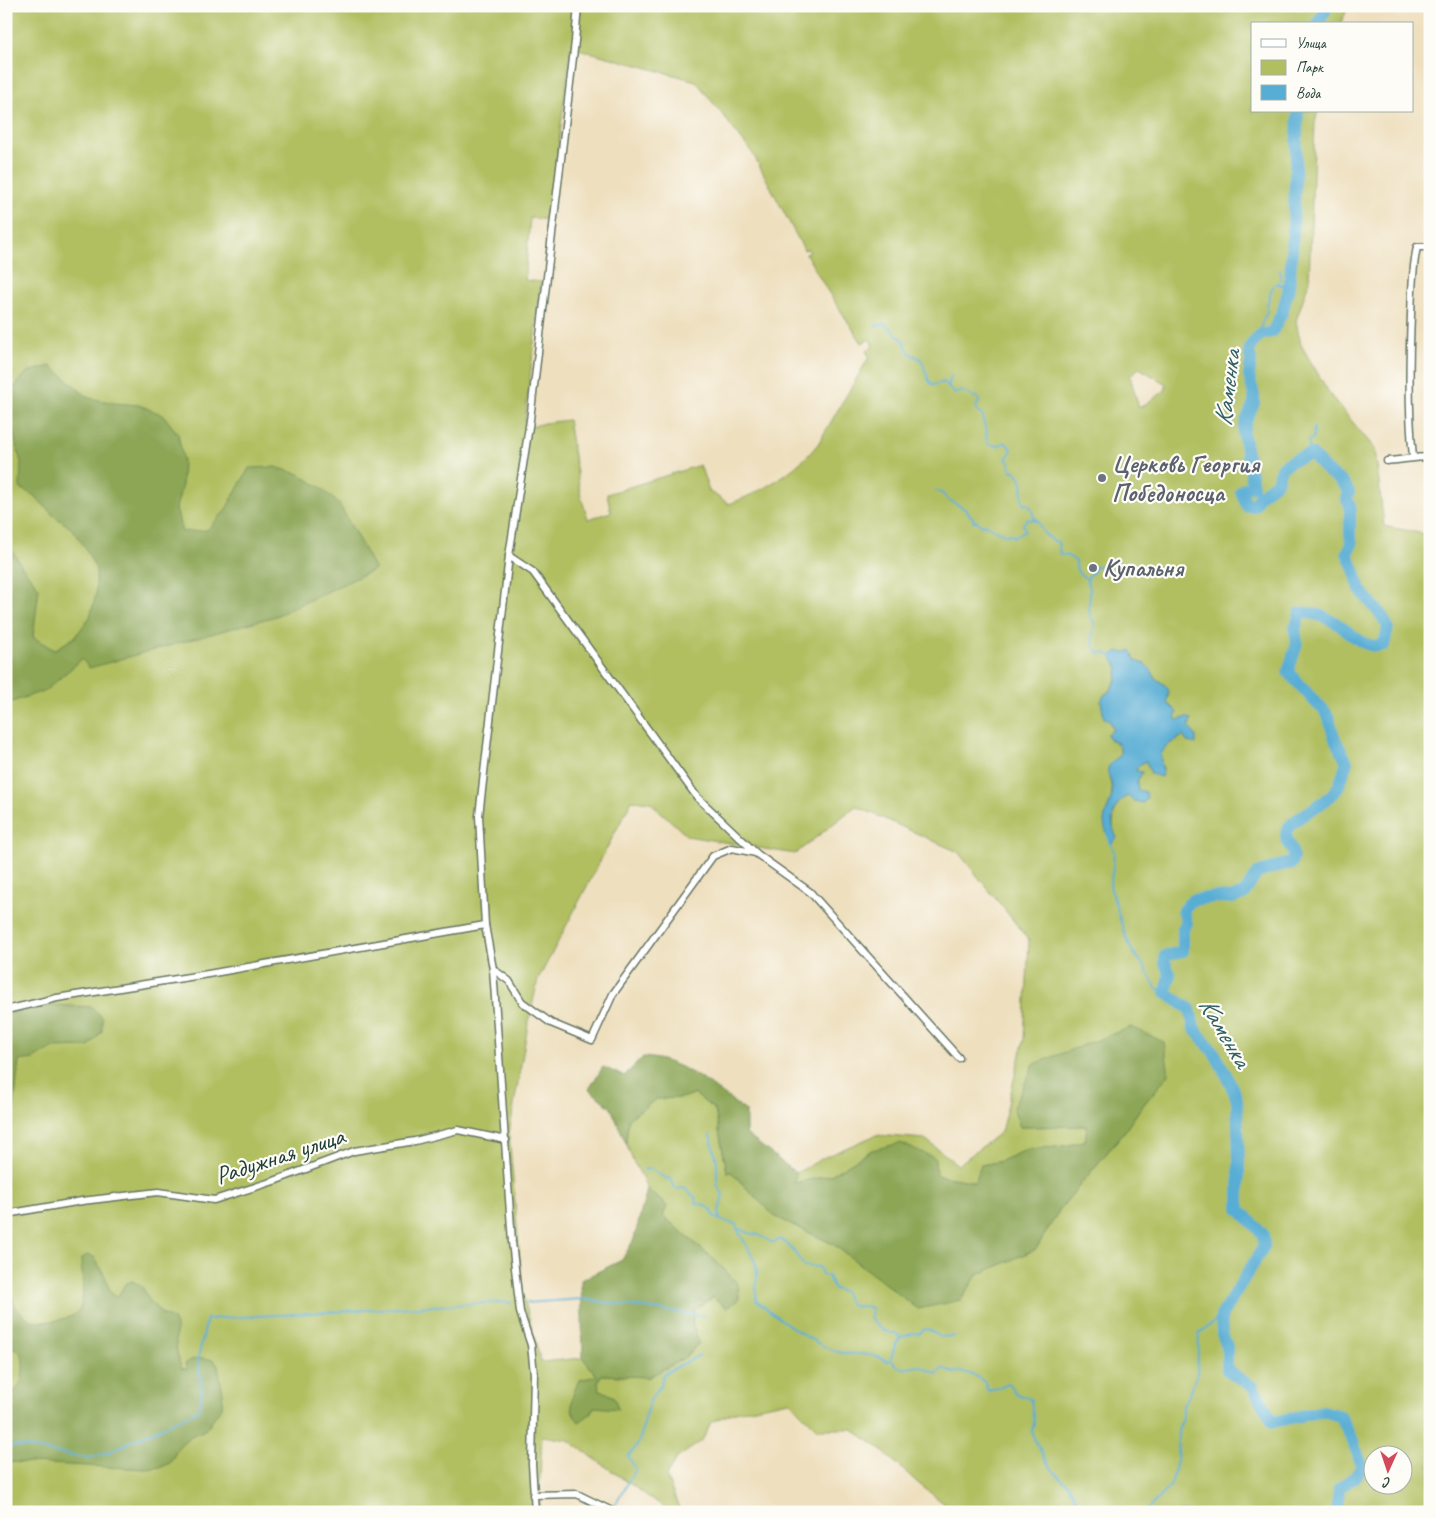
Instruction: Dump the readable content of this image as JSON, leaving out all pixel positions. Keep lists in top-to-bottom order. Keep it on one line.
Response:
{"streets":{"street":["Радужная улица"]},"water":["Каменка"],"places":["Церковь Георгия Победоносца","Купальня"],"legend":["Улица","Парк","Вода"],"north":"bottom"}
